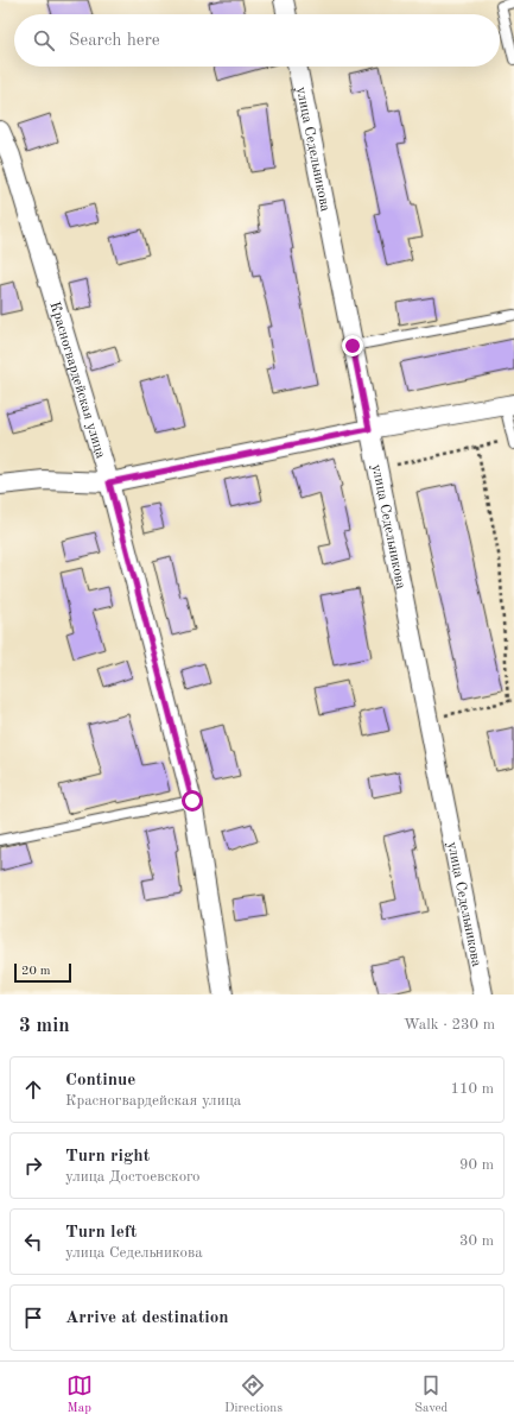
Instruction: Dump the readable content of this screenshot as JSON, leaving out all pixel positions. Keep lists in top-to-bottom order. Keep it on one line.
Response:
{"streets":{"street":["улица Седельникова","Красногвардейская улица"]},"scale_bar":"20 m","page":{"search":"Search here","scale":"20 m","heading":["3 min","Walk · 230 m"],"list":[["Continue","Красногвардейская улица","110 m"],["Turn right","улица Достоевского","90 m"],["Turn left","улица Седельникова","30 m"],"Arrive at destination"],"nav":["Map","Directions","Saved"]}}
